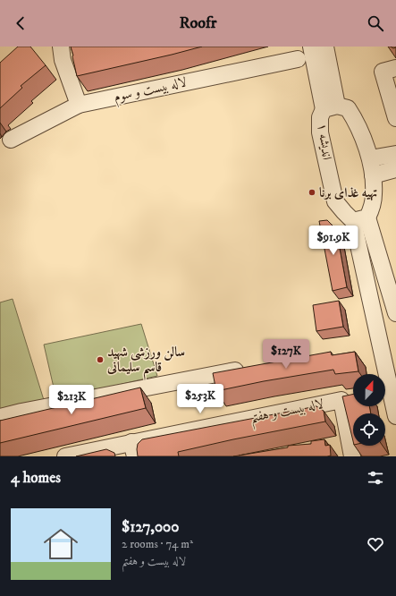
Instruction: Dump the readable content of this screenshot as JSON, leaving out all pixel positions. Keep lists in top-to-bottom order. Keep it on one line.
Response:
{"streets":{"street":["لاله بیست و سوم","اندیشه ۱","لاله بیست و هفتم"]},"places":["تهیه غذای برنا","سالن ورزشی شهید قاسم سلیمانی"],"north":"top","page":{"header":"Roofr","price":["$91.9K","$127K","$253K","$213K"],"heading":"4 homes","list":[{"name":"$127,000","note":"2 rooms · 74 m² · لاله بیست و هفتم"}]}}
